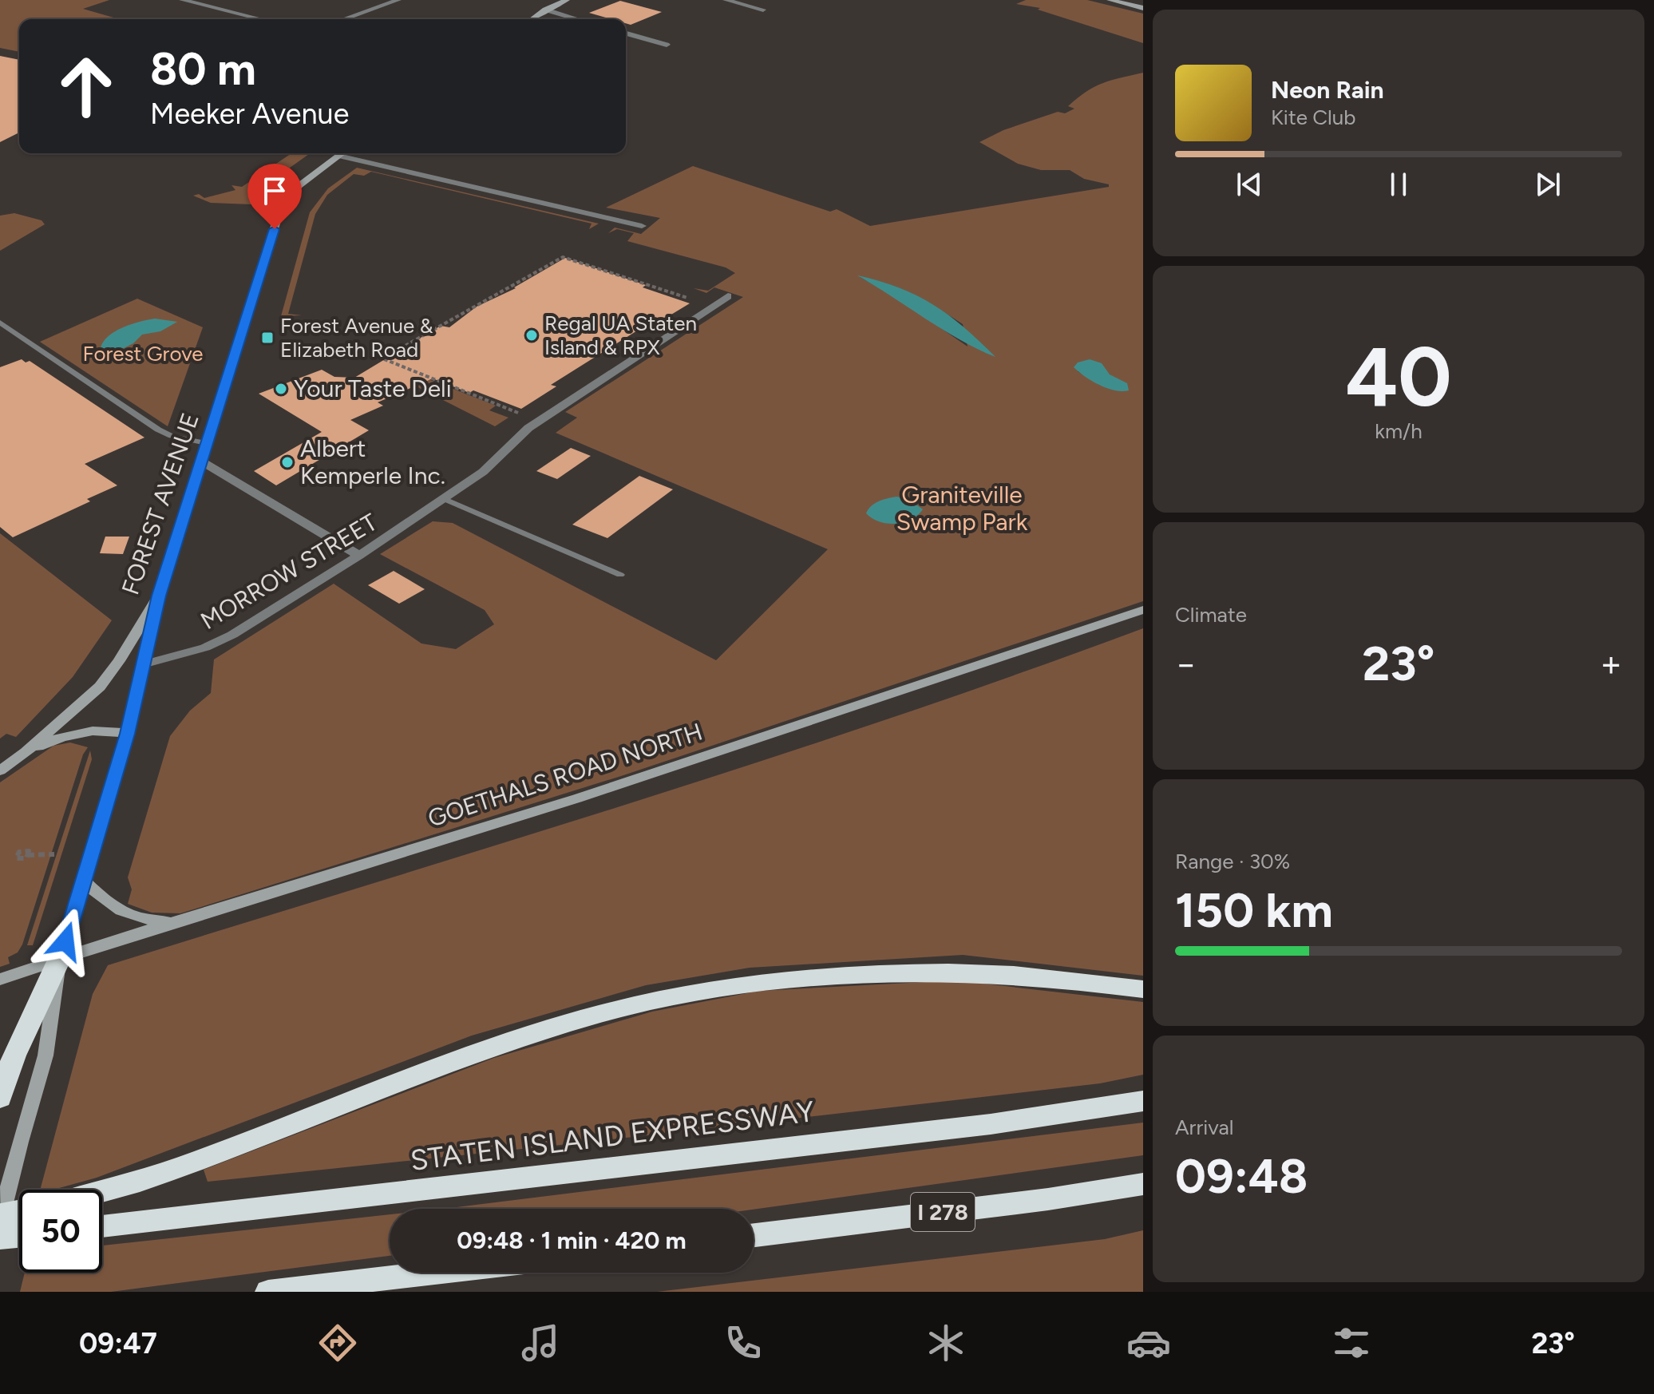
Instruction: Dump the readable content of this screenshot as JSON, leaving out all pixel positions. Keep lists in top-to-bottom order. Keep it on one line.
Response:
{"streets":{"highway":["STATEN ISLAND EXPRESSWAY","I 278"],"main road":["FOREST AVENUE","GOETHALS ROAD NORTH"],"street":["MORROW STREET"]},"parks":["Forest Grove","Graniteville Swamp Park"],"places":{"other":["Regal UA Staten Island & RPX","Your Taste Deli","Albert Kemperle Inc."],"transit":["Forest Avenue & Elizabeth Road"]},"page":{"turn":["80 m","Meeker Avenue"],"song":["Neon Rain","Kite Club"],"tile":[["40","km/h"],"Climate",["Range · 30%","150 km"],["Arrival","09:48"]],"heat":["−","23°","+"],"limit":"50","trip":"09:48 · 1 min · 420 m","tabs":["09:47","23°"]}}
